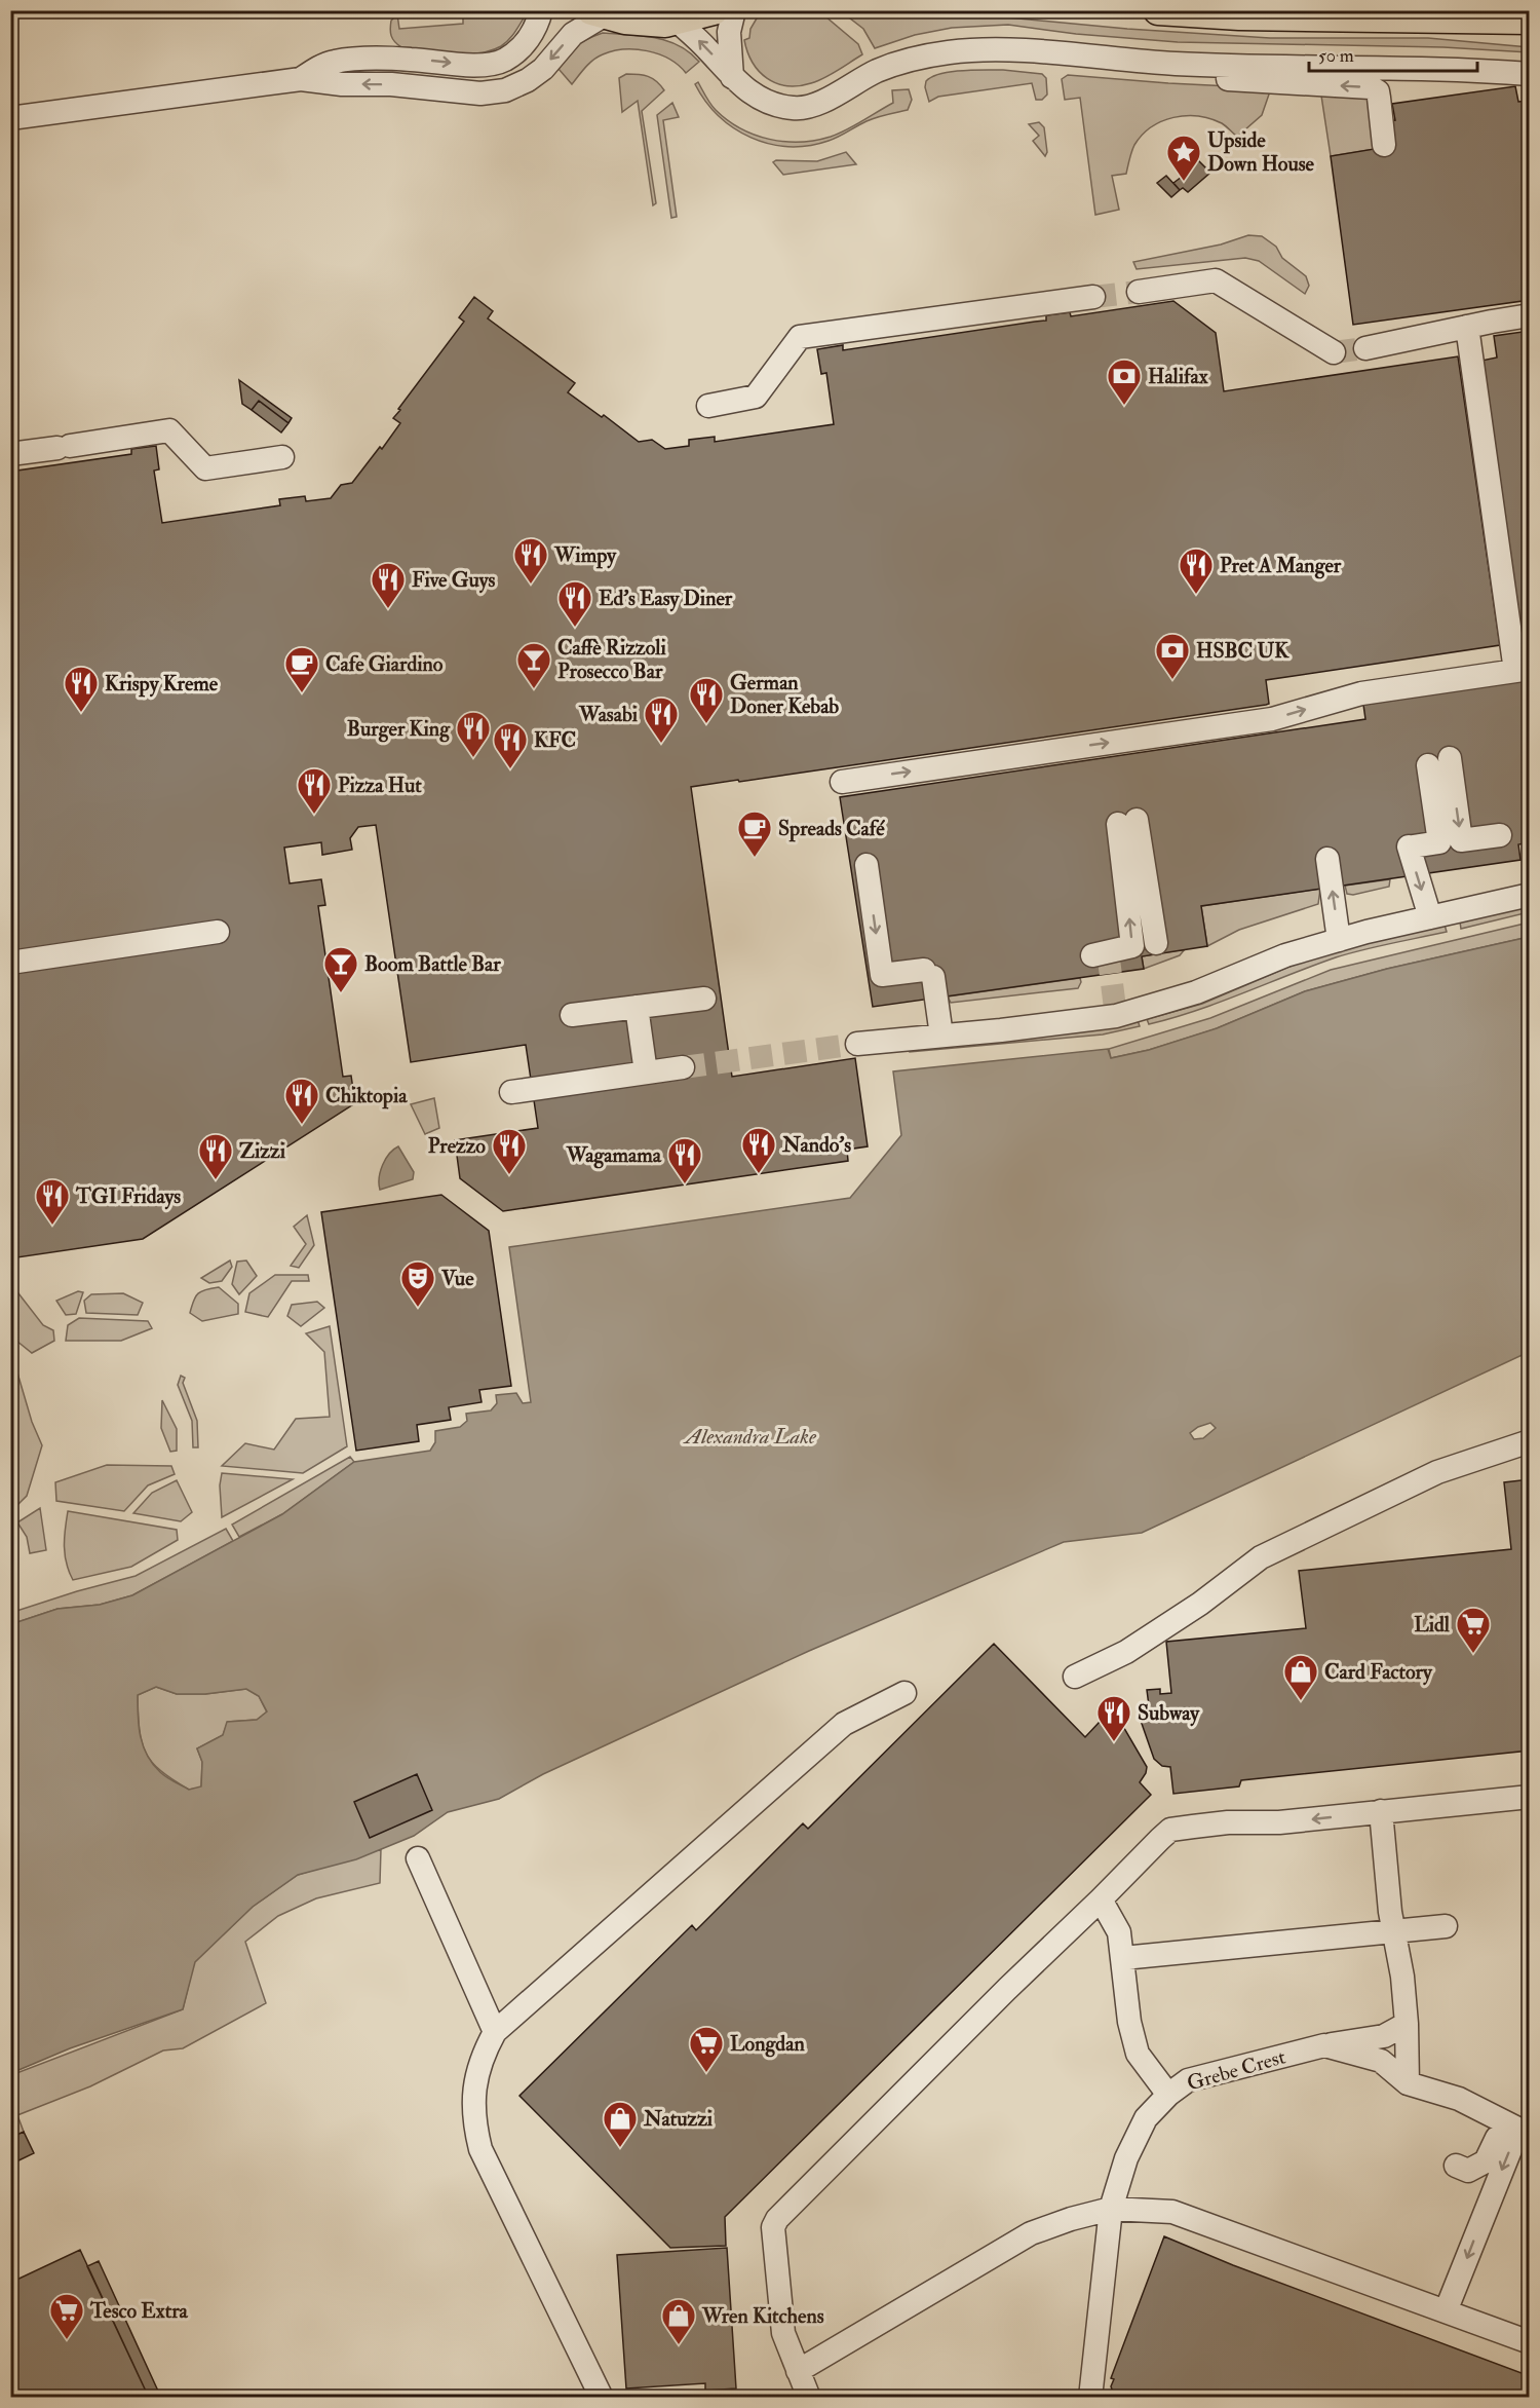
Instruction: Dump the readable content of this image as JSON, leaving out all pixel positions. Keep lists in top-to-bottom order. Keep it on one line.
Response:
{"streets":{"street":["Grebe Crest"]},"water":["Alexandra Lake"],"places":{"place":["Upside Down House"],"bank":["Halifax","HSBC UK"],"restaurant":["Wimpy","Pret A Manger","Five Guys","Ed's Easy Diner","Krispy Kreme","German Doner Kebab","Wasabi","Burger King","KFC","Pizza Hut","Chiktopia","Nando's","Prezzo","Zizzi","Wagamama","TGI Fridays","Subway"],"bar":["Caffè Rizzoli Prosecco Bar","Boom Battle Bar"],"cafe":["Cafe Giardino","Spreads Café"],"theatre":["Vue"],"supermarket":["Lidl","Longdan","Tesco Extra"],"shop":["Card Factory","Natuzzi","Wren Kitchens"]},"scale_bar":"50 m"}
